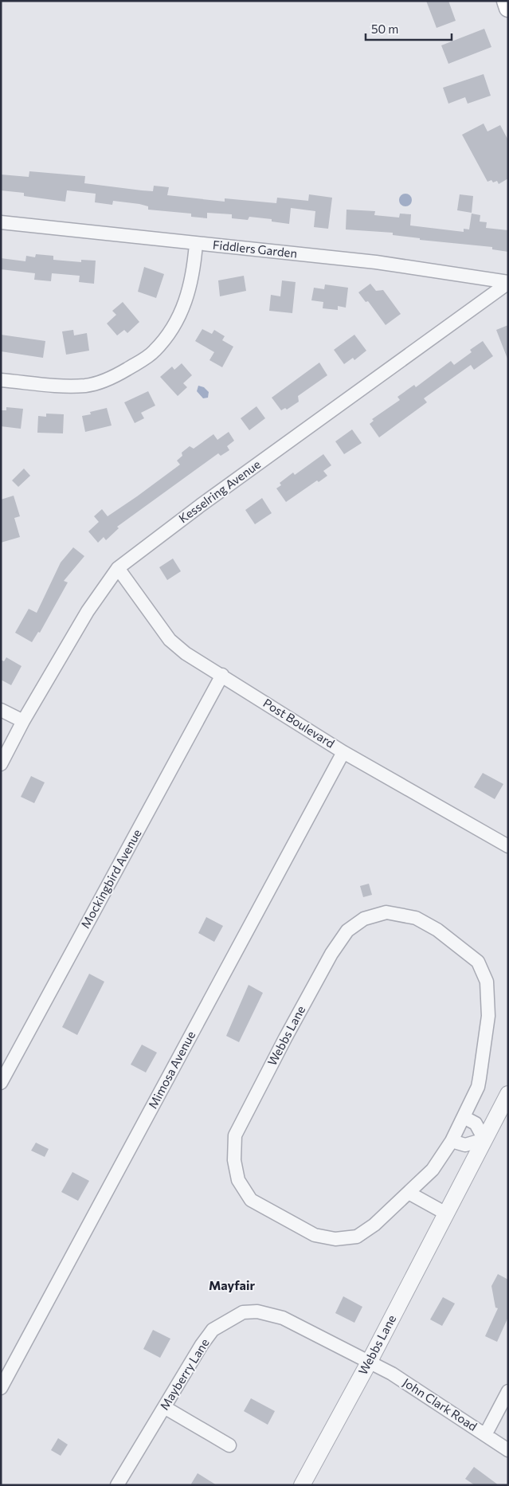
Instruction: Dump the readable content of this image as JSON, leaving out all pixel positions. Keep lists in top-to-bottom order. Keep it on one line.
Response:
{"streets":{"street":["Fiddlers Garden","Kesselring Avenue","Post Boulevard","Mockingbird Avenue","Webbs Lane","Mimosa Avenue","Mayberry Lane","John Clark Road"]},"crossings":[["Fiddlers Garden","Kesselring Avenue"],["Kesselring Avenue","Post Boulevard"],["Post Boulevard","Mockingbird Avenue"],["Post Boulevard","Mimosa Avenue"],["Webbs Lane","Mayberry Lane"],["Webbs Lane","John Clark Road"],["Mayberry Lane","John Clark Road"]],"districts":["Mayfair"],"scale_bar":"50 m"}
